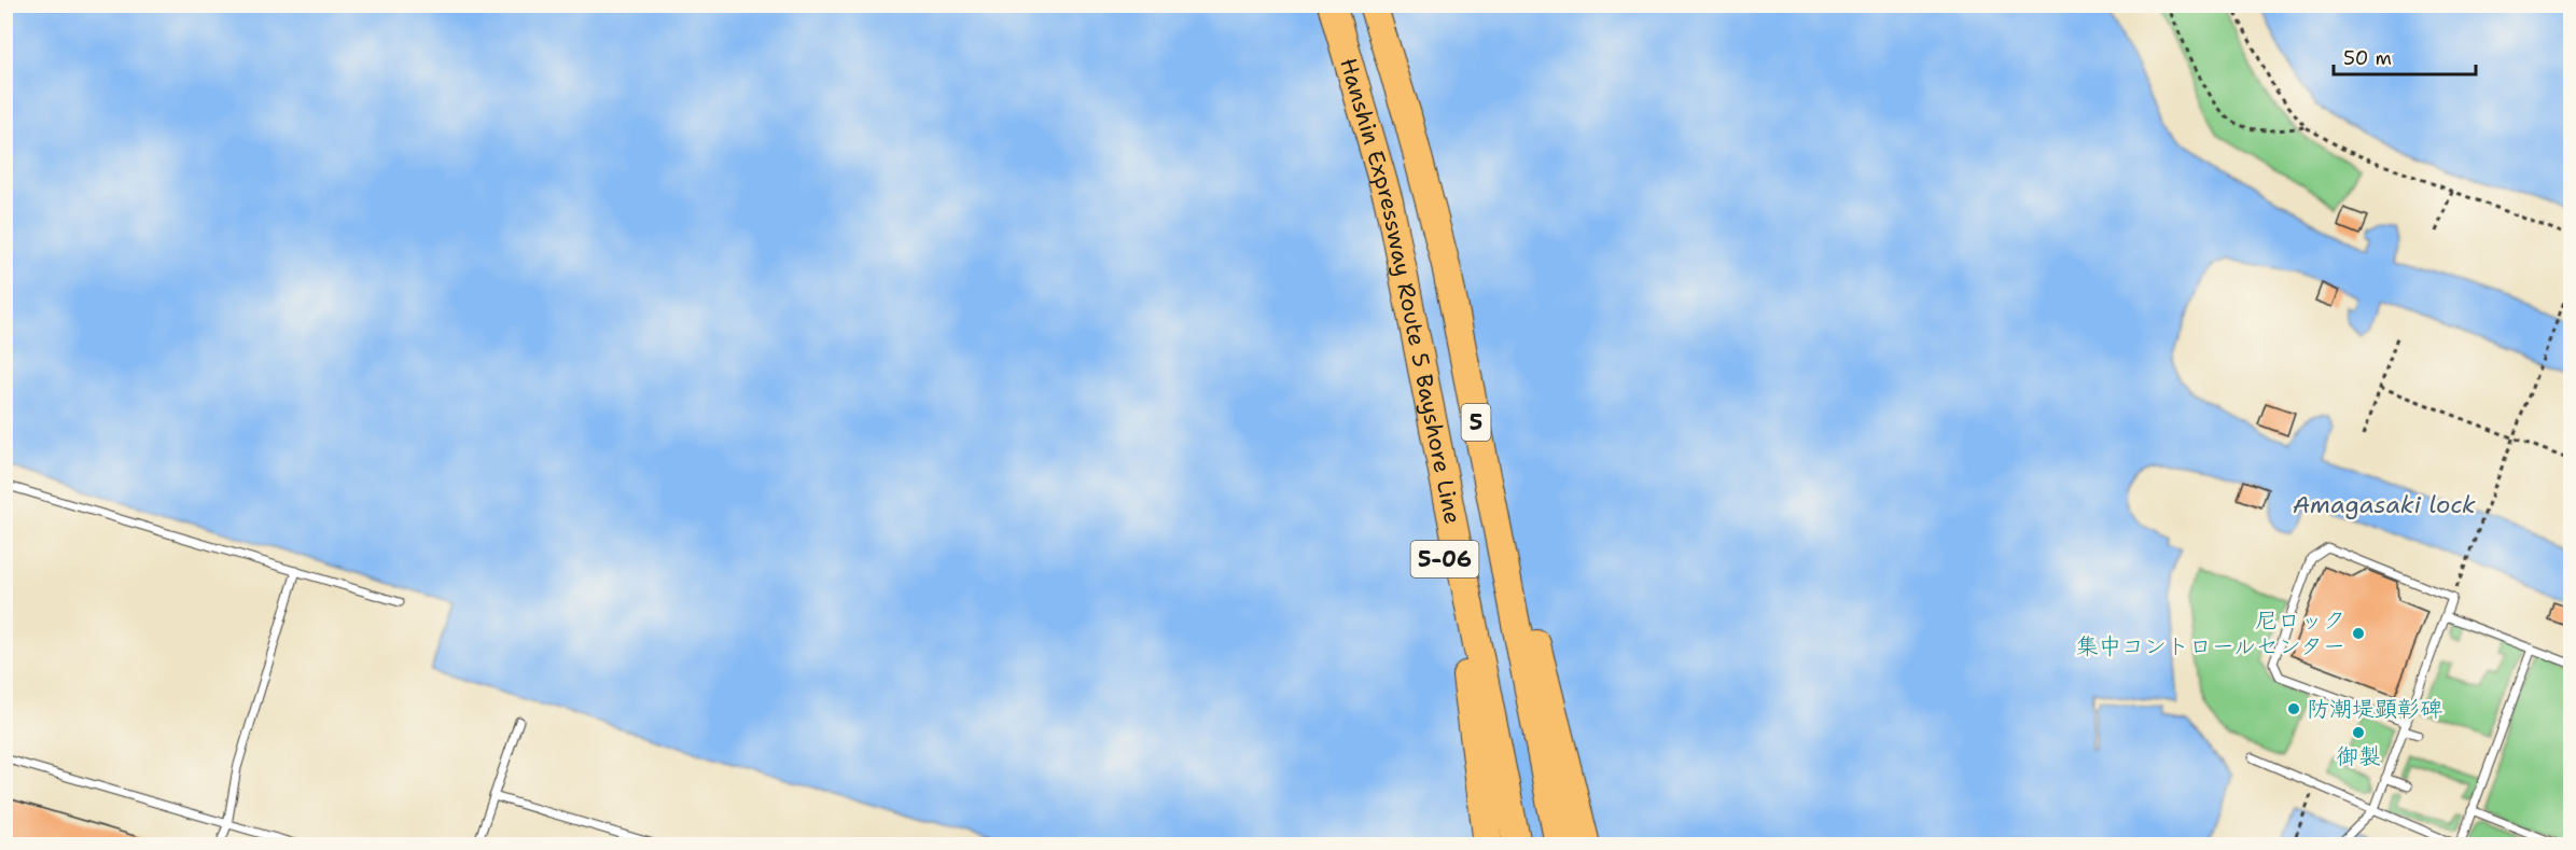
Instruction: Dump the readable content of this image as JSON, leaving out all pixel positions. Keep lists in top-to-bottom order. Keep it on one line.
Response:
{"streets":{"highway":["Hanshin Expressway Route 5 Bayshore Line","5","5-06"]},"crossings":[["Hanshin Expressway Route 5 Bayshore Line","5-06"]],"water":["Amagasaki lock"],"places":["尼ロック 集中コントロールセンター","防潮堤顕彰碑","御製"],"scale_bar":"50 m"}
